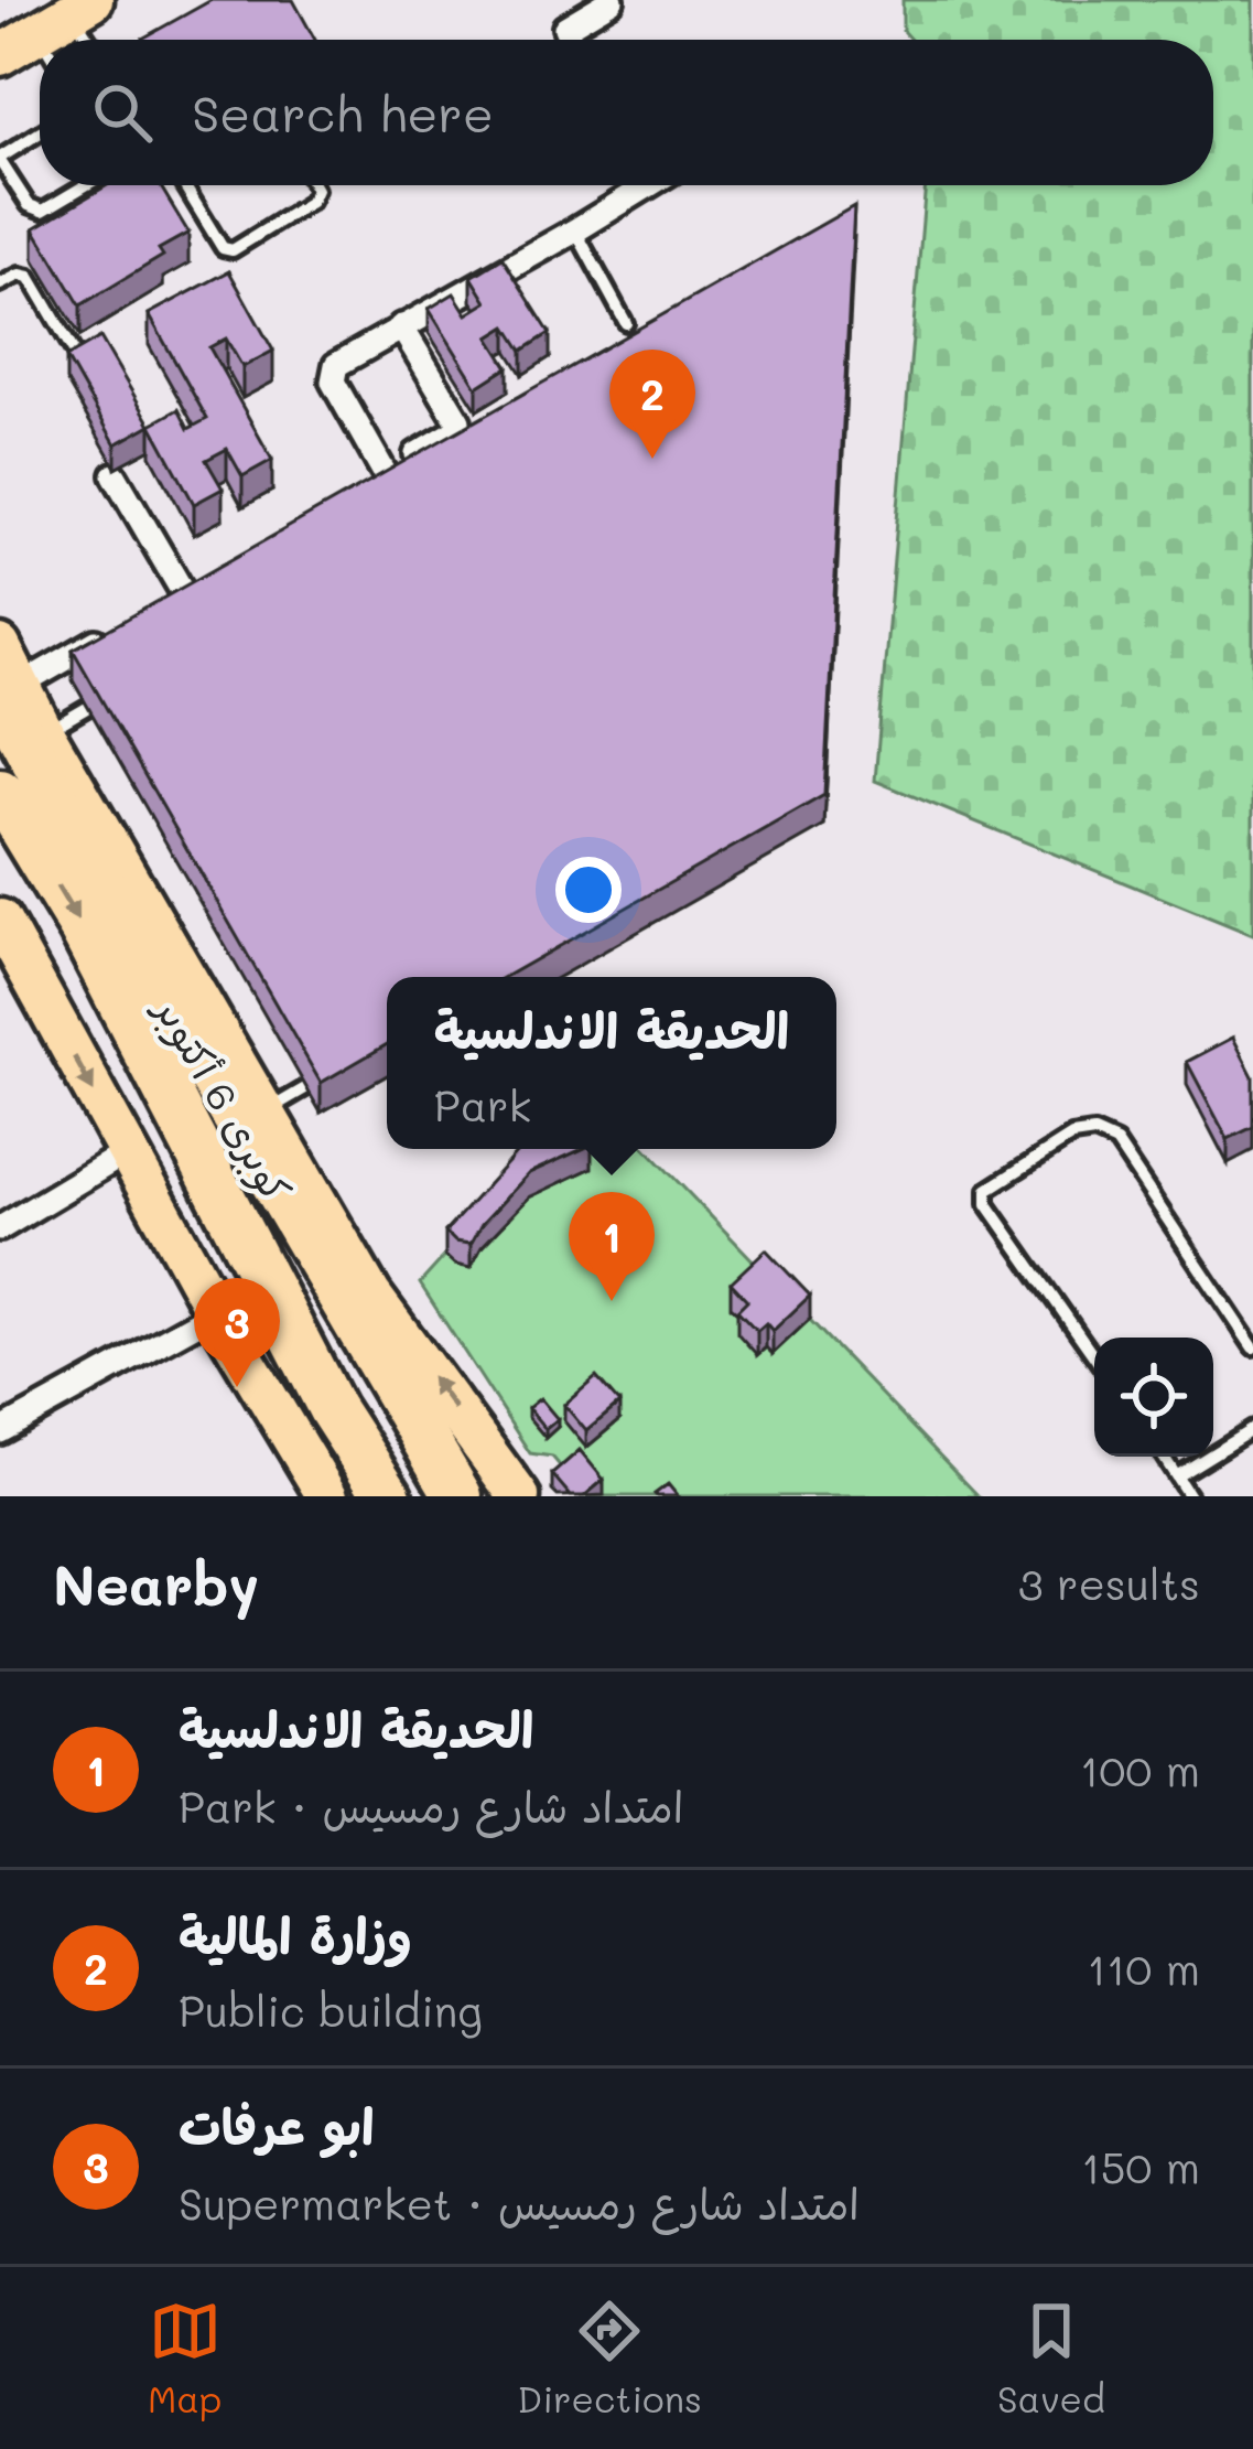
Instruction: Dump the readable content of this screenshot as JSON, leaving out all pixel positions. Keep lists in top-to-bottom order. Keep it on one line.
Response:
{"streets":{"highway":["كوبرى 6 أكتوبر"]},"page":{"search":"Search here","pins":["2","1","3"],"popup":["الحديقة الاندلسية","Park"],"heading":["Nearby","3 results"],"list":[{"mark":"1","name":"الحديقة الاندلسية","note":"Park · امتداد شارع رمسيس","value":"100 m"},{"mark":"2","name":"وزارة المالية","note":"Public building","value":"110 m"},{"mark":"3","name":"ابو عرفات","note":"Supermarket · امتداد شارع رمسيس","value":"150 m"}],"nav":["Map","Directions","Saved"]}}
